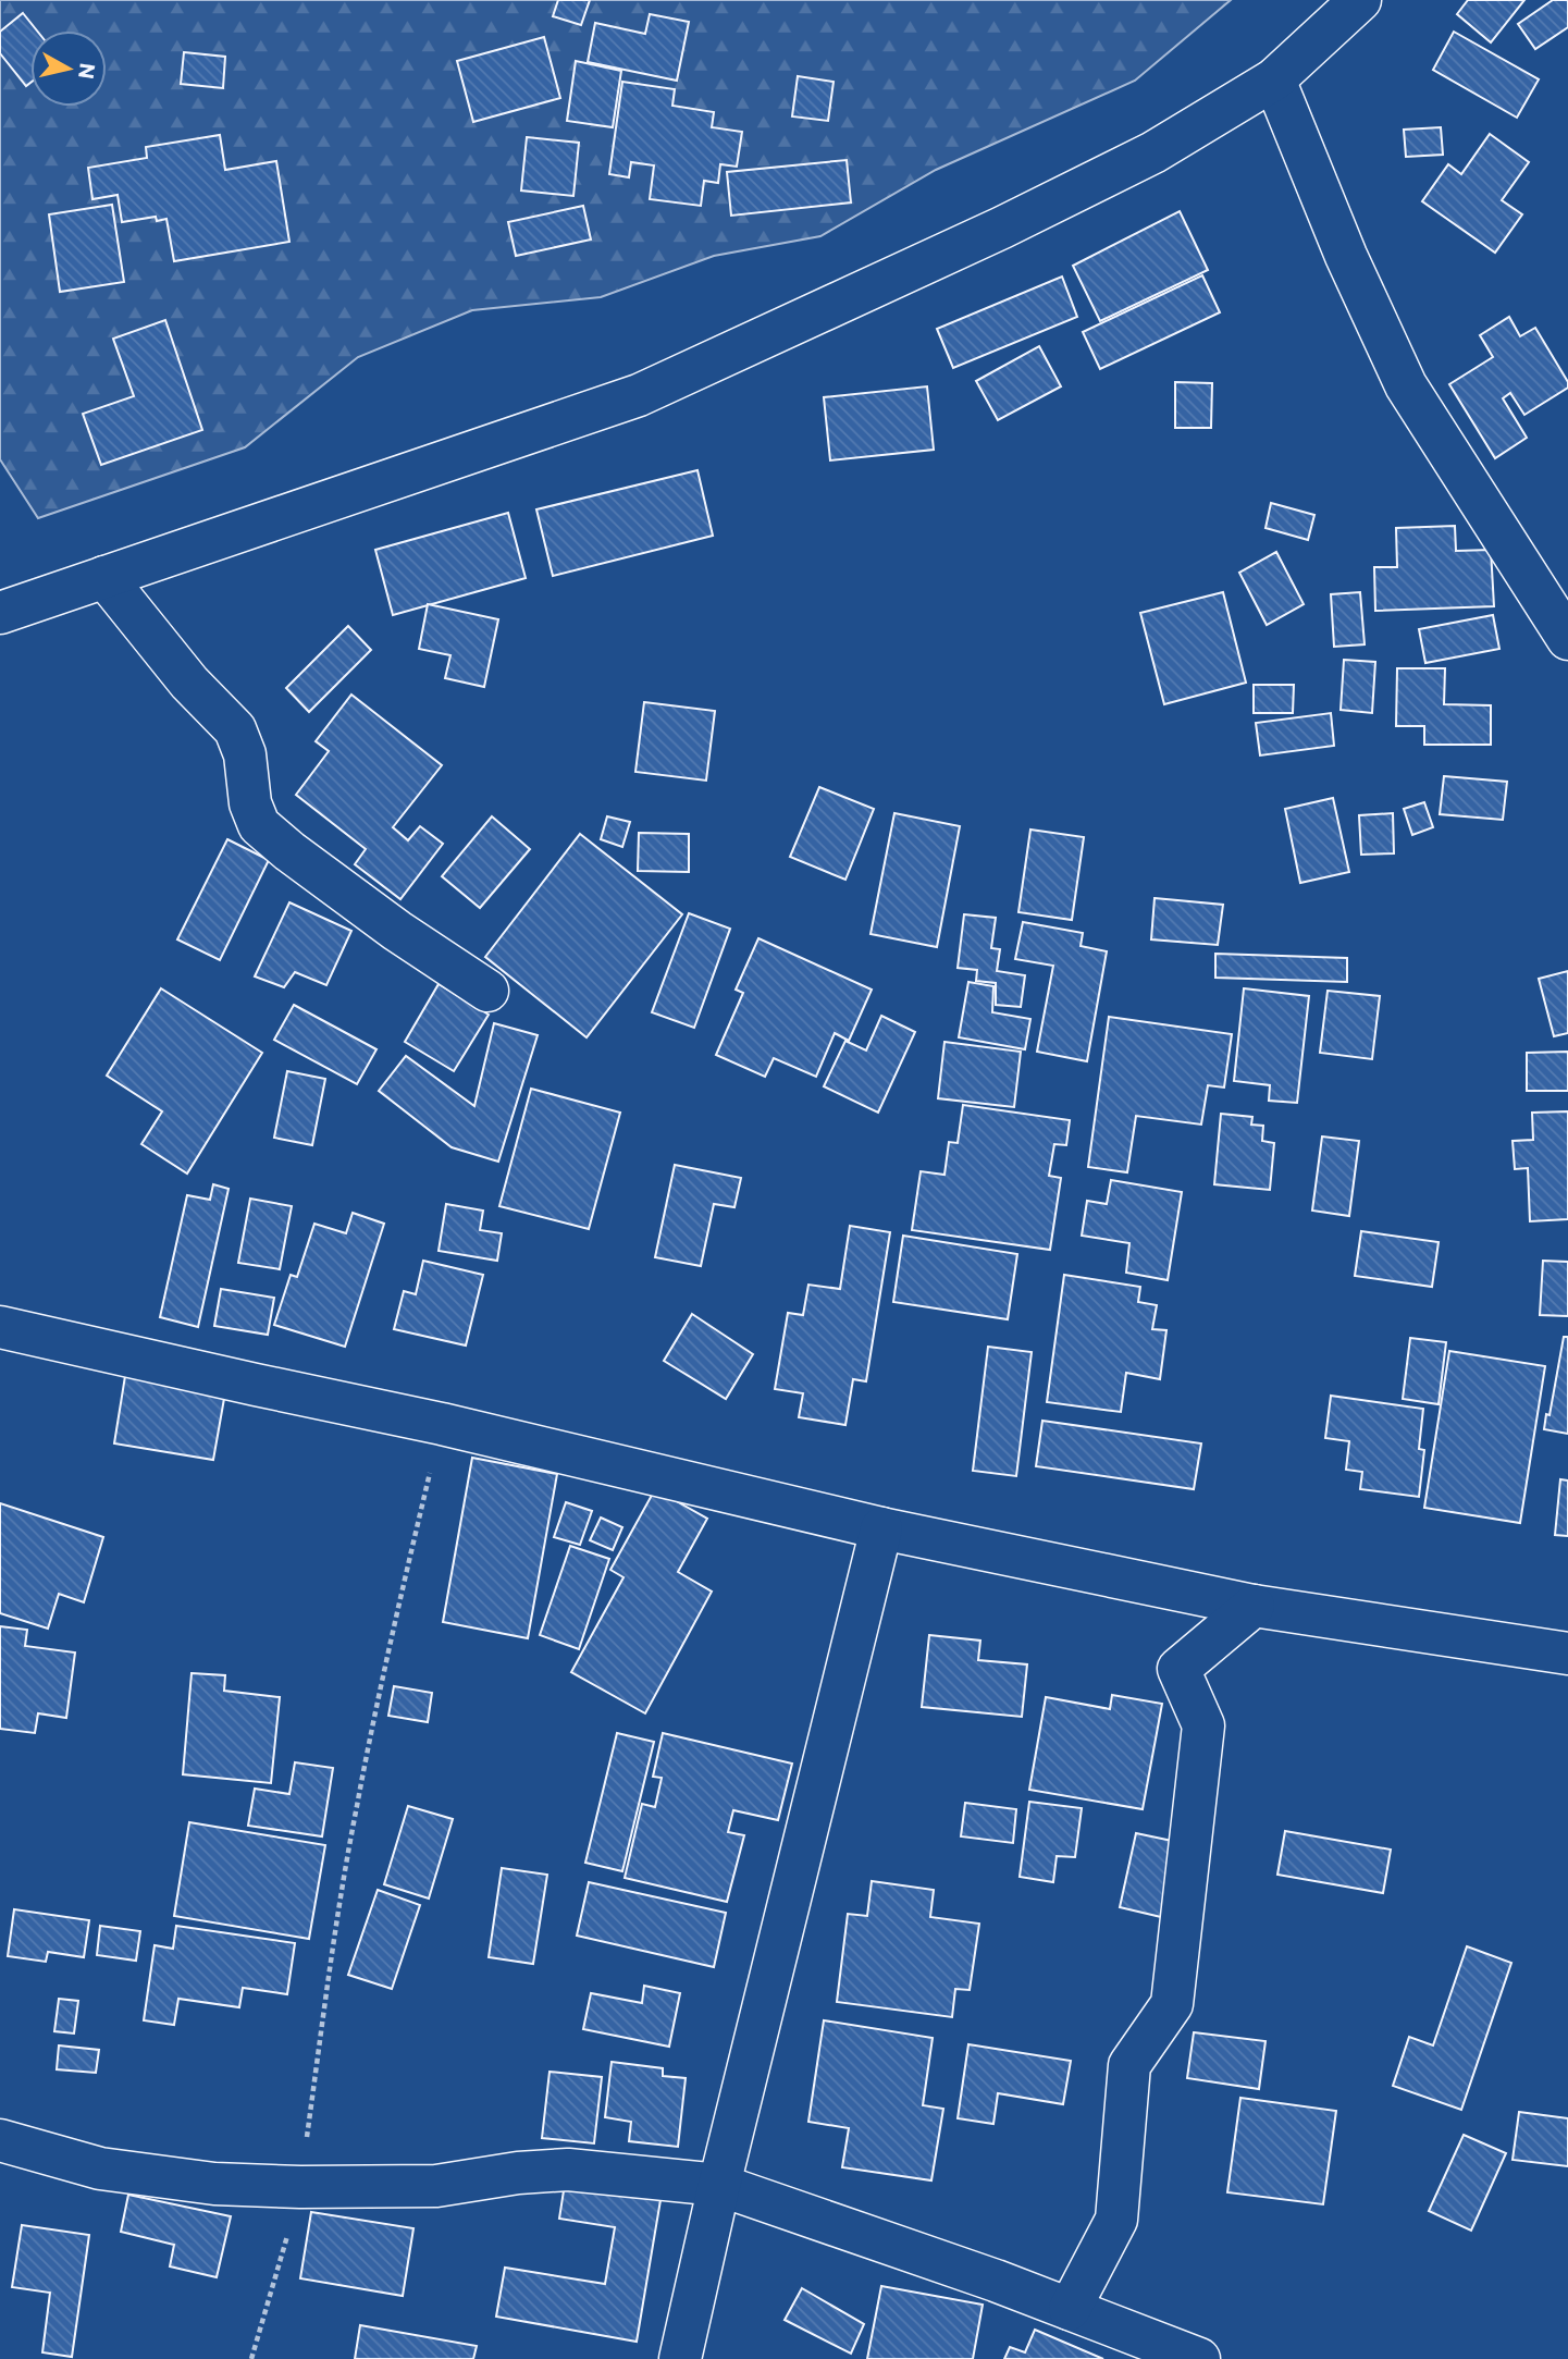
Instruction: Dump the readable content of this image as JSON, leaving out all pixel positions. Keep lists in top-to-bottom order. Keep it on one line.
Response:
{"north":"right"}
